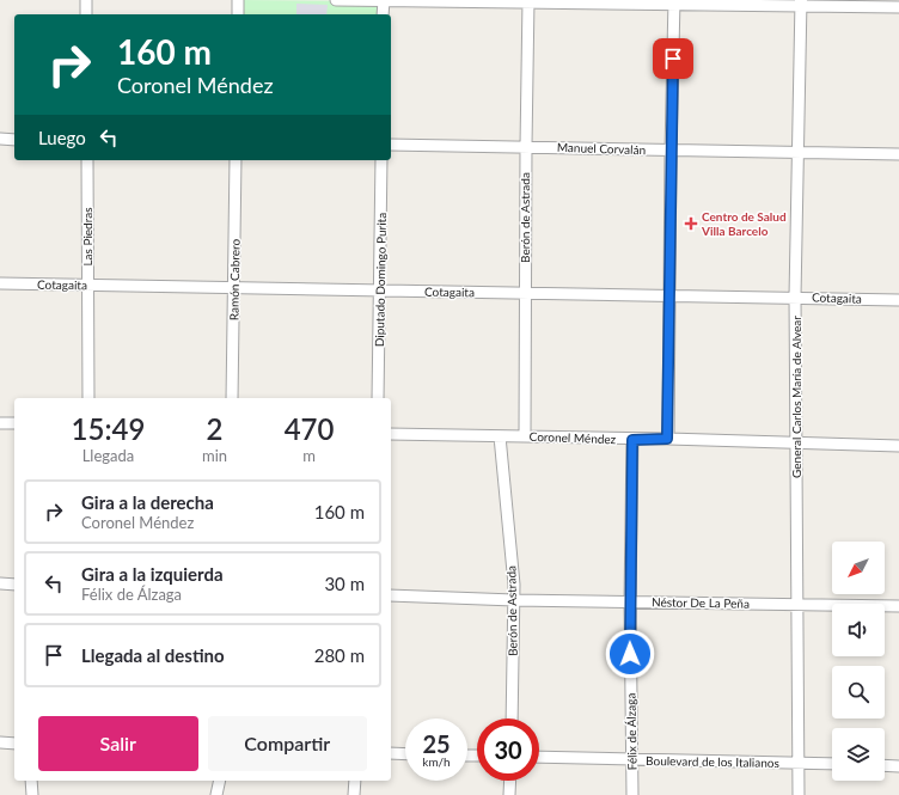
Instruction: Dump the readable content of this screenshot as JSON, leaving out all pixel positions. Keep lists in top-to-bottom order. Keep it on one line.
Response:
{"streets":{"street":["Manuel Corvalán","Berón de Astrada","Las Piedras","Ramón Cabrero","Diputado Domingo Purita","Cotagaita","General Carlos María de Alvear","Coronel Méndez","Néstor De La Peña","Félix de Álzaga","Boulevard de los Italianos"]},"crossings":[["Manuel Corvalán","Berón de Astrada"],["Manuel Corvalán","General Carlos María de Alvear"],["Berón de Astrada","Cotagaita"],["Berón de Astrada","Coronel Méndez"],["Berón de Astrada","Néstor De La Peña"],["Las Piedras","Cotagaita"],["Ramón Cabrero","Cotagaita"],["Diputado Domingo Purita","Cotagaita"],["Cotagaita","General Carlos María de Alvear"],["General Carlos María de Alvear","Coronel Méndez"],["General Carlos María de Alvear","Néstor De La Peña"],["General Carlos María de Alvear","Boulevard de los Italianos"],["Coronel Méndez","Félix de Álzaga"],["Néstor De La Peña","Félix de Álzaga"],["Félix de Álzaga","Boulevard de los Italianos"]],"places":{"health":["Centro de Salud Villa Barcelo"]},"north":"bottom left","page":{"turn":["160 m","Coronel Méndez"],"then":"Luego","eta":["15:49","Llegada","2","min","470","m"],"list":[{"name":"Gira a la derecha","note":"Coronel Méndez","value":"160 m"},{"name":"Gira a la izquierda","note":"Félix de Álzaga","value":"30 m"},{"name":"Llegada al destino","value":"280 m"}],"buttons":["Salir","Compartir"],"speed":"25 km/h","limit":"30"}}
